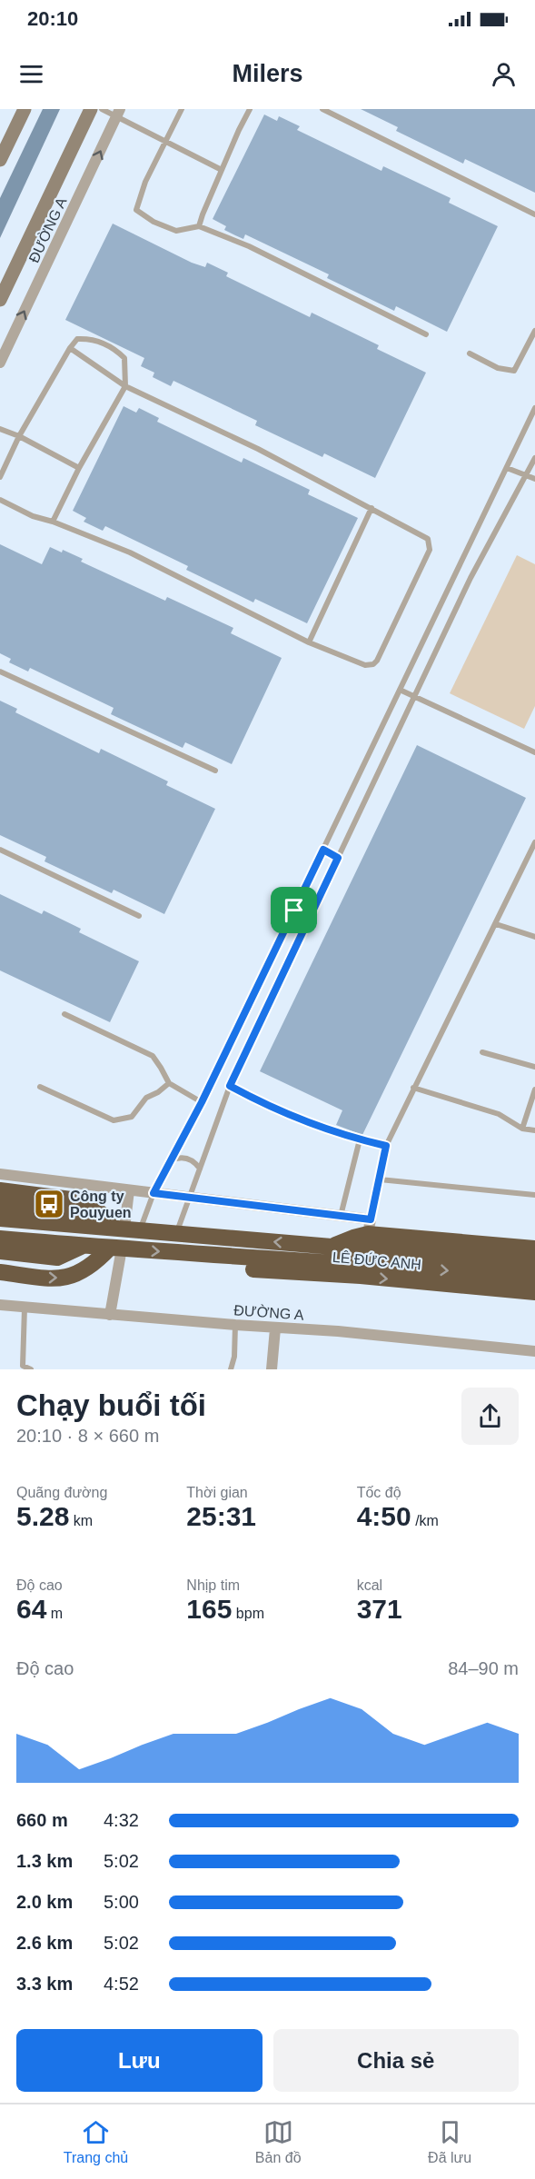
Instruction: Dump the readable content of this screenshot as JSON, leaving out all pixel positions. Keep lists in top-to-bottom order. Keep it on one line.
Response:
{"streets":{"highway":["LÊ ĐỨC ANH"],"street":["ĐƯỜNG A"]},"places":{"bus stop":["Công ty Pouyuen"]},"page":{"status":"20:10","header":"Milers","heading":["Chạy buổi tối","20:10 · 8 × 660 m"],"stats":[["Quãng đường","5.28 km"],["Thời gian","25:31"],["Tốc độ","4:50 /km"],["Độ cao","64 m"],["Nhịp tim","165 bpm"],["kcal","371"]],"chart":["Độ cao","84–90 m"],"list":[{"name":"660 m","note":"4:32"},{"name":"1.3 km","note":"5:02"},{"name":"2.0 km","note":"5:00"},{"name":"2.6 km","note":"5:02"},{"name":"3.3 km","note":"4:52"}],"buttons":["Lưu","Chia sẻ"],"tabs":["Trang chủ","Bản đồ","Đã lưu"]}}
